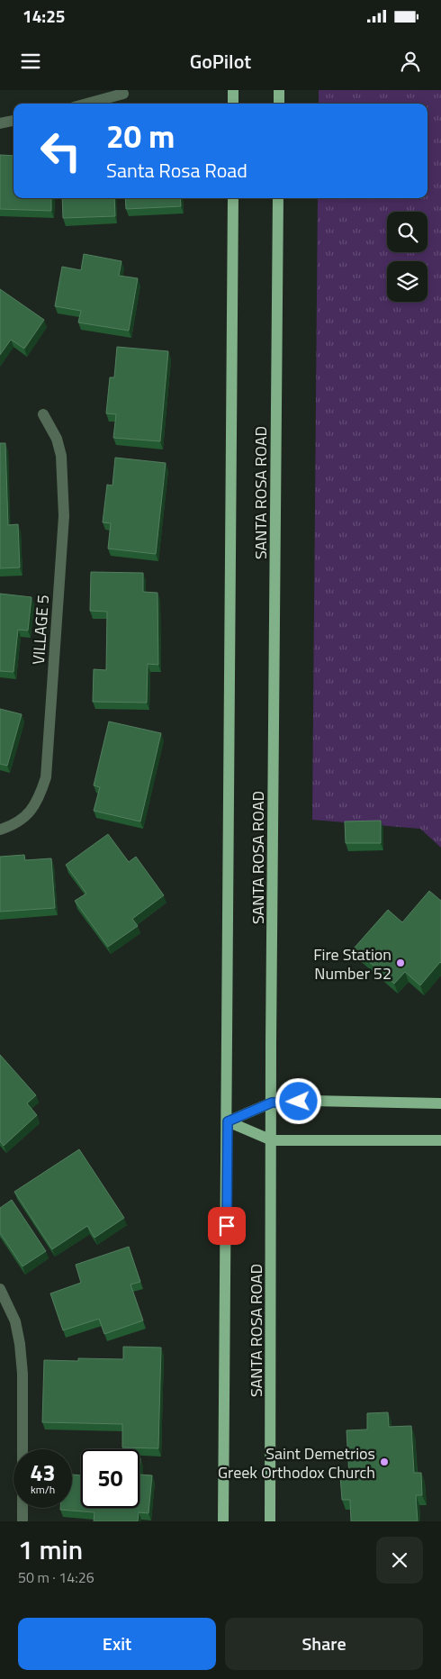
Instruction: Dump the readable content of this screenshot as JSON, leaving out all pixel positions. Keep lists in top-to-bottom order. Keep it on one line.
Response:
{"streets":{"main road":["SANTA ROSA ROAD"],"street":["VILLAGE 5"]},"places":["Fire Station Number 52","Saint Demetrios Greek Orthodox Church"],"page":{"status":"14:25","header":"GoPilot","turn":["20 m","Santa Rosa Road"],"speed":"43 km/h","limit":"50","heading":["1 min","50 m · 14:26"],"buttons":["Exit","Share"]}}
